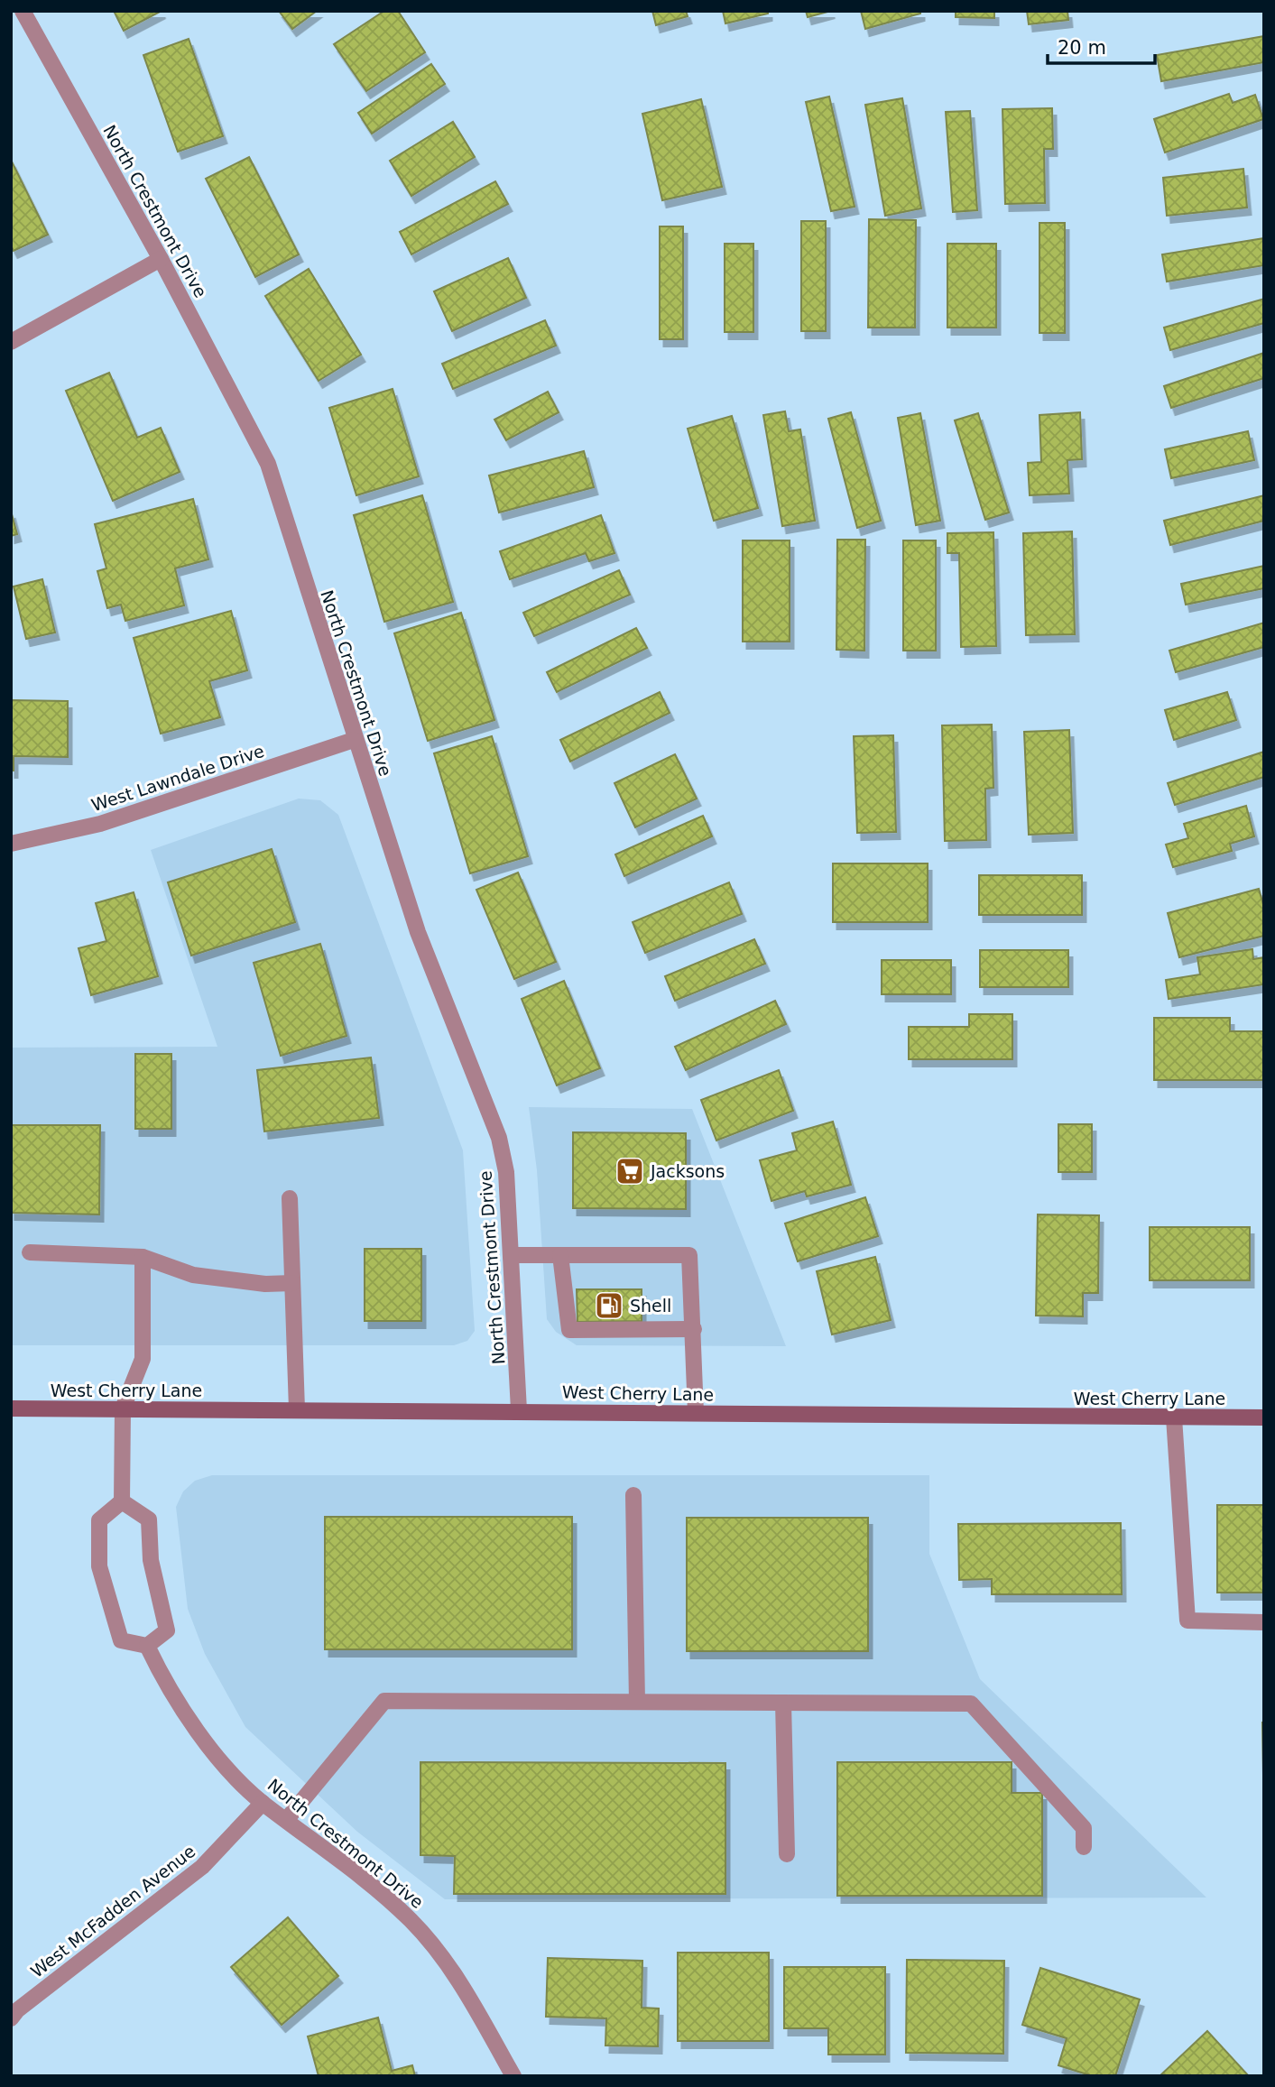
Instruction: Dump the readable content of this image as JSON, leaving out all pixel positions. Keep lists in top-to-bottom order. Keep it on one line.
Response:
{"streets":{"main road":["West Cherry Lane"],"street":["North Crestmont Drive","West Lawndale Drive","West McFadden Avenue"]},"crossings":[["North Crestmont Drive","West Lawndale Drive"],["North Crestmont Drive","West Cherry Lane"],["North Crestmont Drive","West McFadden Avenue"]],"places":{"supermarket":["Jacksons"],"fuel station":["Shell"]},"scale_bar":"20 m"}
